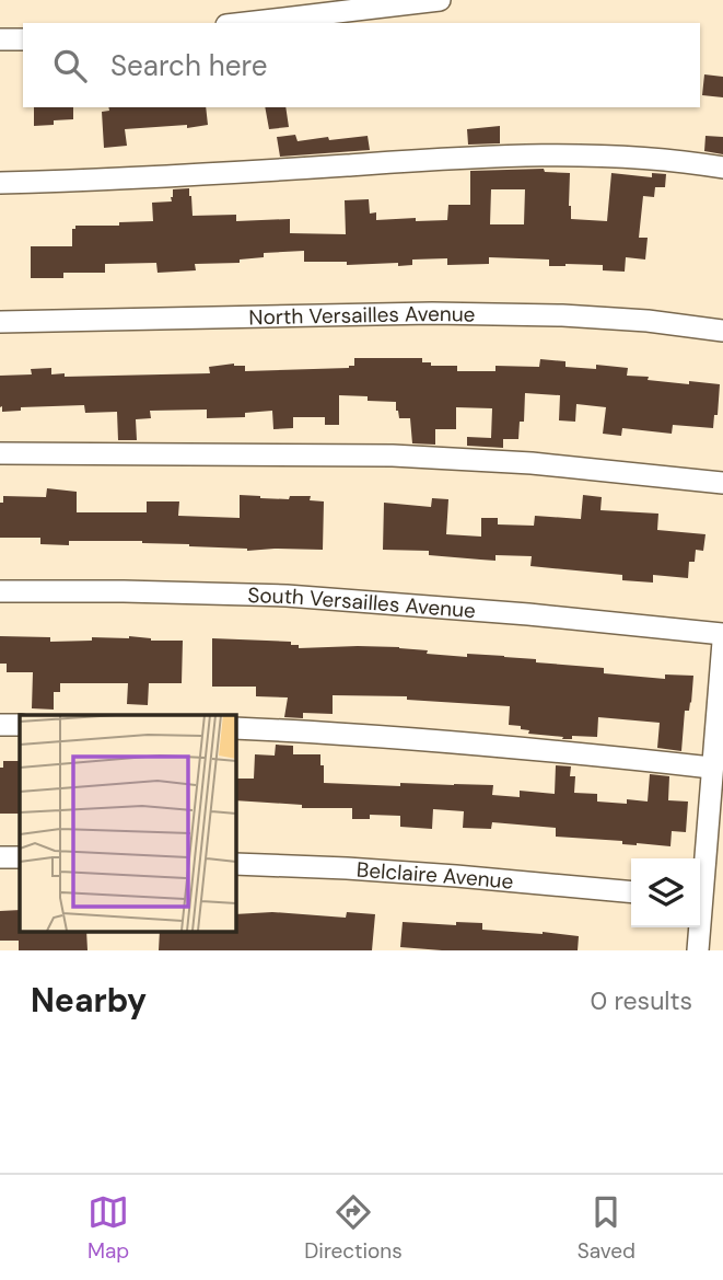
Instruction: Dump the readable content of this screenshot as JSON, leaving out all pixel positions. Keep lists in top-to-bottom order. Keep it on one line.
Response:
{"streets":{"street":["North Versailles Avenue","South Versailles Avenue","Belclaire Avenue"]},"page":{"search":"Search here","heading":["Nearby","0 results"],"nav":["Map","Directions","Saved"]}}
